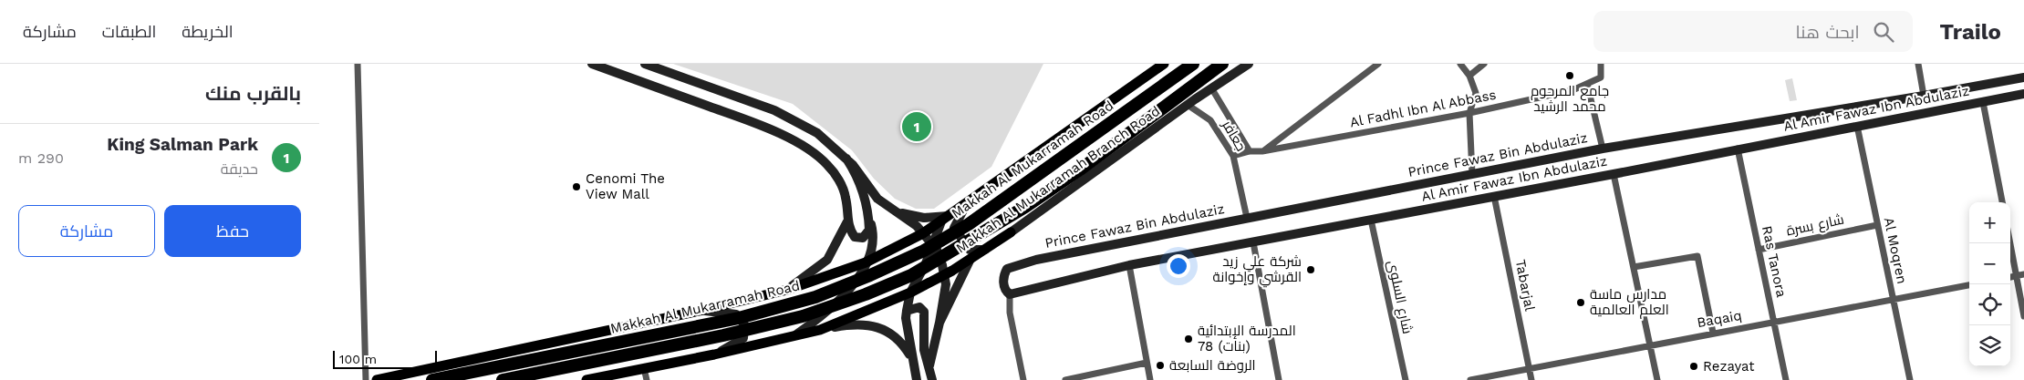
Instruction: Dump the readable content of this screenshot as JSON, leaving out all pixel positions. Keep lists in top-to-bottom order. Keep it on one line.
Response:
{"streets":{"highway":["Makkah Al Mukarramah Road"],"main road":["Al Amir Fawaz Ibn Abdulaziz","Prince Fawaz Bin Abdulaziz","Makkah Al Mukarramah Branch Road"],"street":["Al Fadhl Ibn Al Abbass","جعافر","شارع بسرة","Al Moqren","Ras Tanora","Tabarjal","شارع السلوى","Baqaiq"]},"crossings":[["Al Fadhl Ibn Al Abbass","جعافر"],["Al Amir Fawaz Ibn Abdulaziz","Prince Fawaz Bin Abdulaziz"],["Al Amir Fawaz Ibn Abdulaziz","Al Moqren"],["Al Amir Fawaz Ibn Abdulaziz","Ras Tanora"],["Al Amir Fawaz Ibn Abdulaziz","Tabarjal"],["Al Amir Fawaz Ibn Abdulaziz","شارع السلوى"],["جعافر","Prince Fawaz Bin Abdulaziz"],["جعافر","Makkah Al Mukarramah Branch Road"],["شارع بسرة","Al Moqren"],["شارع بسرة","Ras Tanora"],["Al Moqren","Baqaiq"],["Ras Tanora","Baqaiq"],["Tabarjal","Baqaiq"]],"places":["جامع المرحوم محمد الرشيد","Cenomi The View Mall","شركة علي زيد القرشي وإخوانة","مدارس ماسة العلم العالمية","المدرسة الإبتدائية 78 (بنات)","الروضة السابعة","Rezayat"],"scale_bar":"100 m","page":{"header":"Trailo","search":"ابحث هنا","nav":["الخريطة","الطبقات","مشاركة"],"heading":"بالقرب منك","pins":"1","list":[{"mark":"1","name":"King Salman Park","note":"حديقة","value":"290 m"}],"buttons":["حفظ","مشاركة"],"map_buttons":["+","−"],"scale":"100 m"}}
